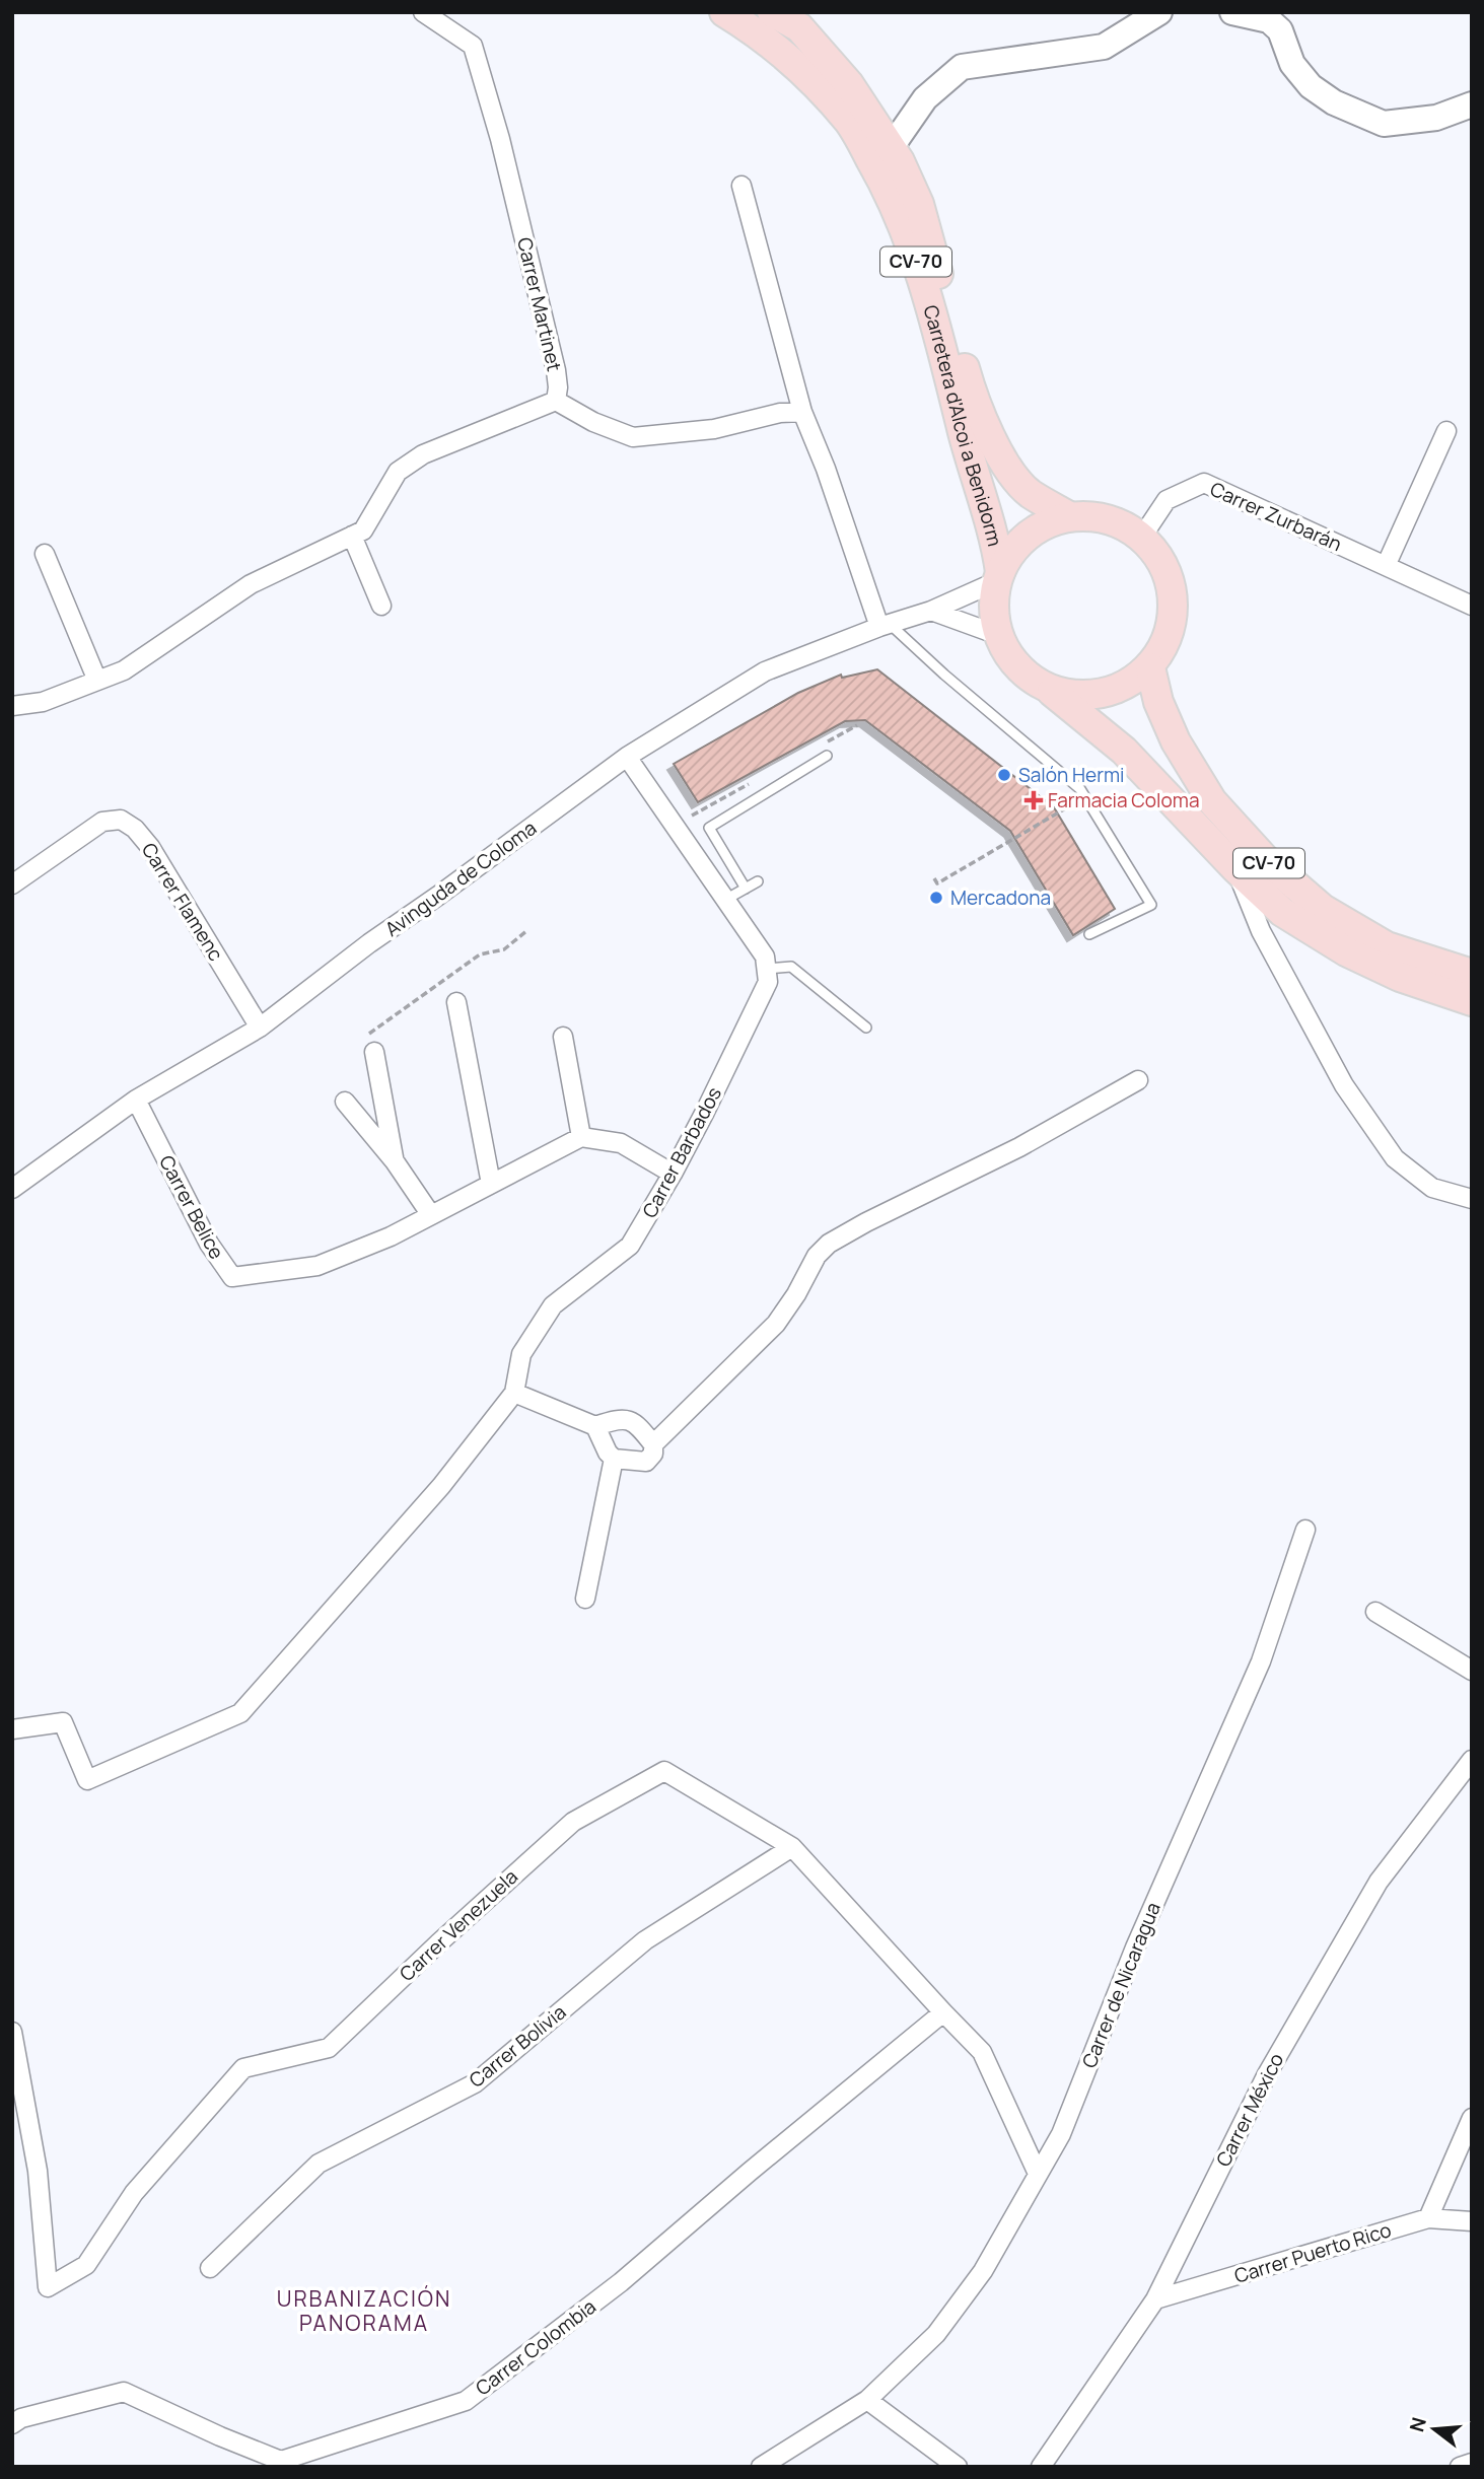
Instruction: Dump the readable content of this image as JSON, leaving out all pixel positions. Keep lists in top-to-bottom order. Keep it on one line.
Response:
{"streets":{"main road":["CV-70","Carretera d'Alcoi a Benidorm"],"street":["Carrer Martinet","Carrer Zurbarán","Avinguda de Coloma","Carrer Flamenc","Carrer Barbados","Carrer Belice","Carrer Venezuela","Carrer de Nicaragua","Carrer Bolivia","Carrer México","Carrer Puerto Rico","Carrer Colombia"]},"crossings":[["CV-70","Carretera d'Alcoi a Benidorm"],["CV-70","Carrer Zurbarán"],["CV-70","Avinguda de Coloma"],["Carretera d'Alcoi a Benidorm","Carrer Zurbarán"],["Carretera d'Alcoi a Benidorm","Avinguda de Coloma"],["Carrer Zurbarán","Avinguda de Coloma"],["Avinguda de Coloma","Carrer Flamenc"],["Avinguda de Coloma","Carrer Belice"],["Carrer Venezuela","Carrer de Nicaragua"],["Carrer Venezuela","Carrer Bolivia"],["Carrer Venezuela","Carrer Colombia"],["Carrer México","Carrer Puerto Rico"]],"districts":["URBANIZACIÓN PANORAMA"],"places":{"other":["Salón Hermi","Mercadona"],"health":["Farmacia Coloma"]},"north":"left"}
